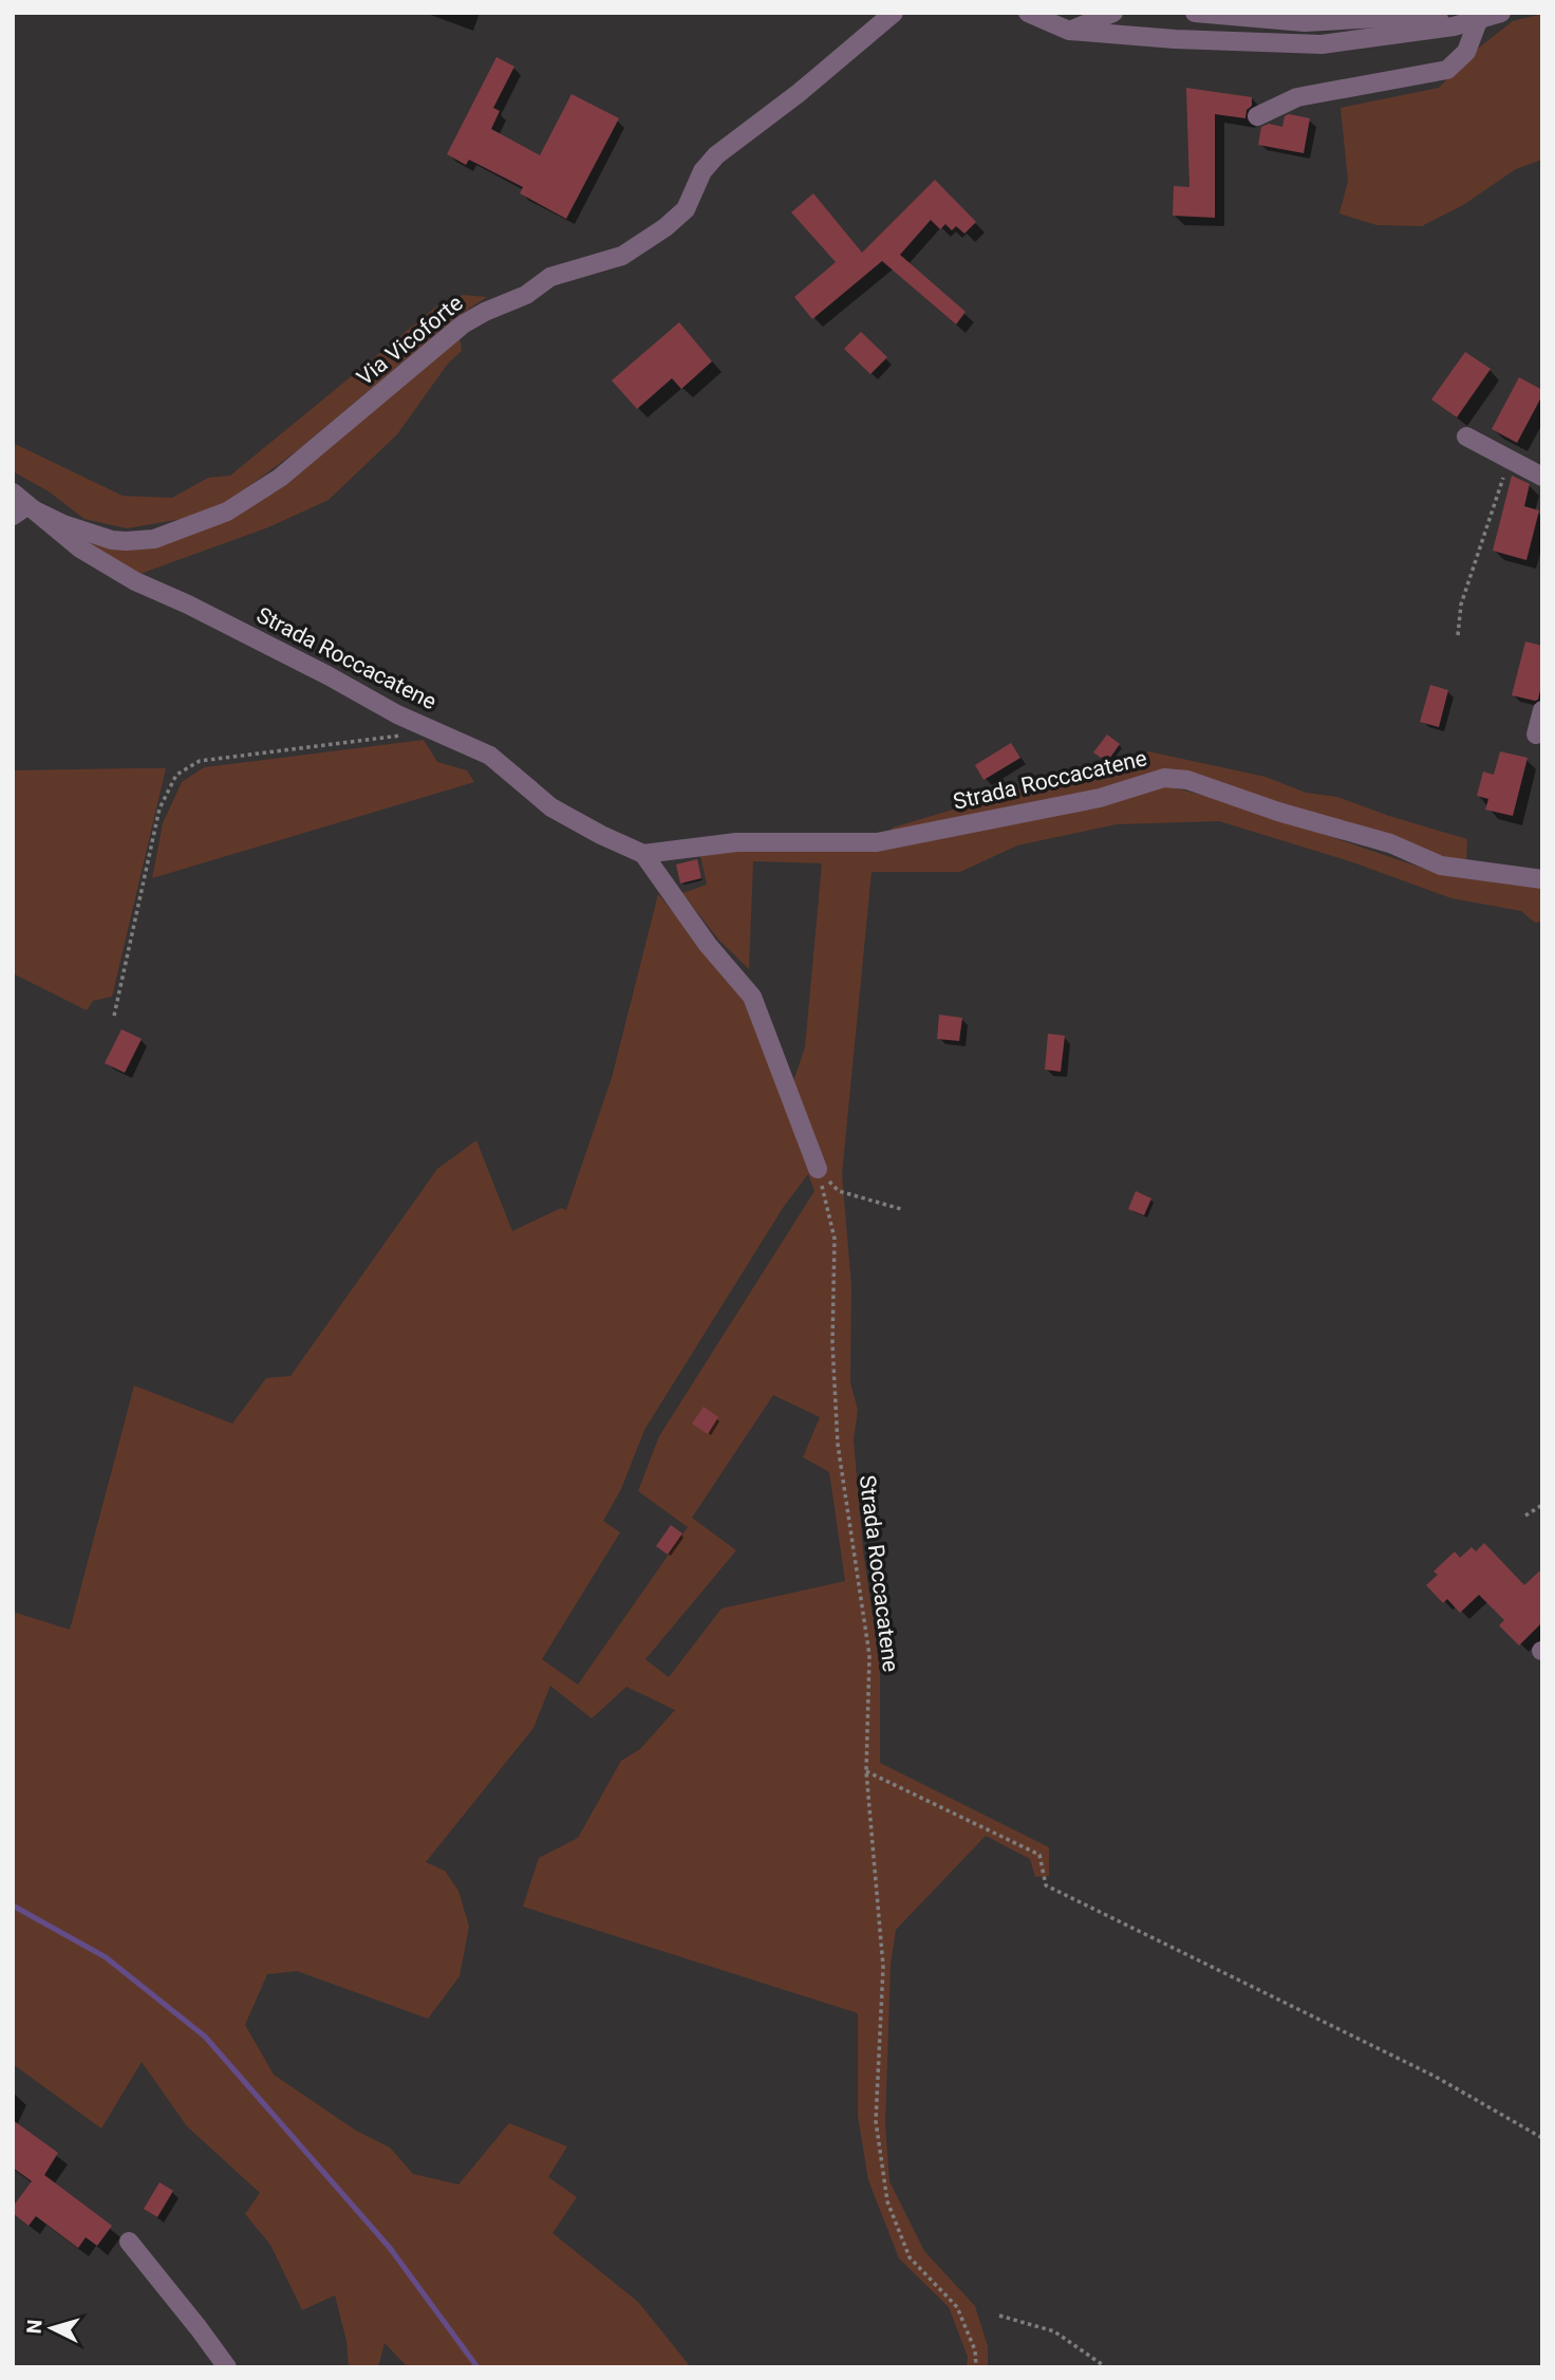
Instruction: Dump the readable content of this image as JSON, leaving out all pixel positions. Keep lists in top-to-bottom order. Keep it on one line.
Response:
{"streets":{"street":["Via Vicoforte","Strada Roccacatene"]},"crossings":[["Via Vicoforte","Strada Roccacatene"]],"north":"left"}
